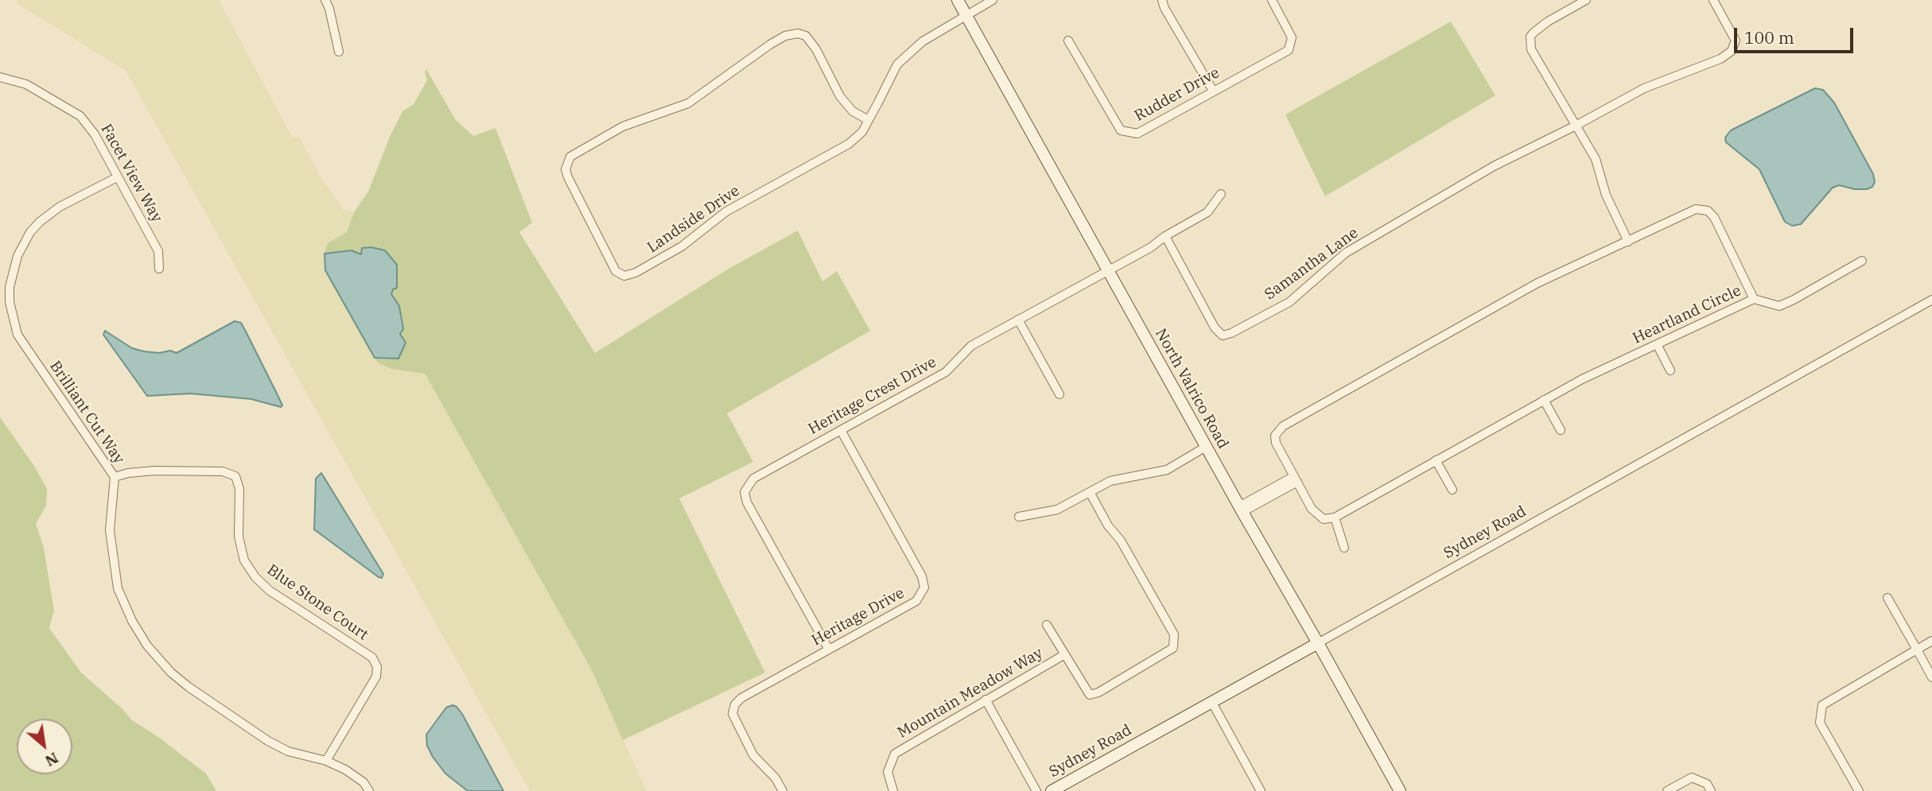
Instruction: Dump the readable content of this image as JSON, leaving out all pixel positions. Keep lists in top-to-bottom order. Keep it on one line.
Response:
{"streets":{"street":["Rudder Drive","Facet View Way","Landside Drive","Samantha Lane","Heartland Circle","North Valrico Road","Heritage Crest Drive","Brilliant Cut Way","Sydney Road","Blue Stone Court","Heritage Drive","Mountain Meadow Way"]},"crossings":[["Facet View Way","Brilliant Cut Way"],["Landside Drive","North Valrico Road"],["Samantha Lane","Heritage Crest Drive"],["North Valrico Road","Heritage Crest Drive"],["North Valrico Road","Sydney Road"],["Heritage Crest Drive","Heritage Drive"],["Brilliant Cut Way","Blue Stone Court"]],"scale_bar":"100 m","north":"bottom right"}
